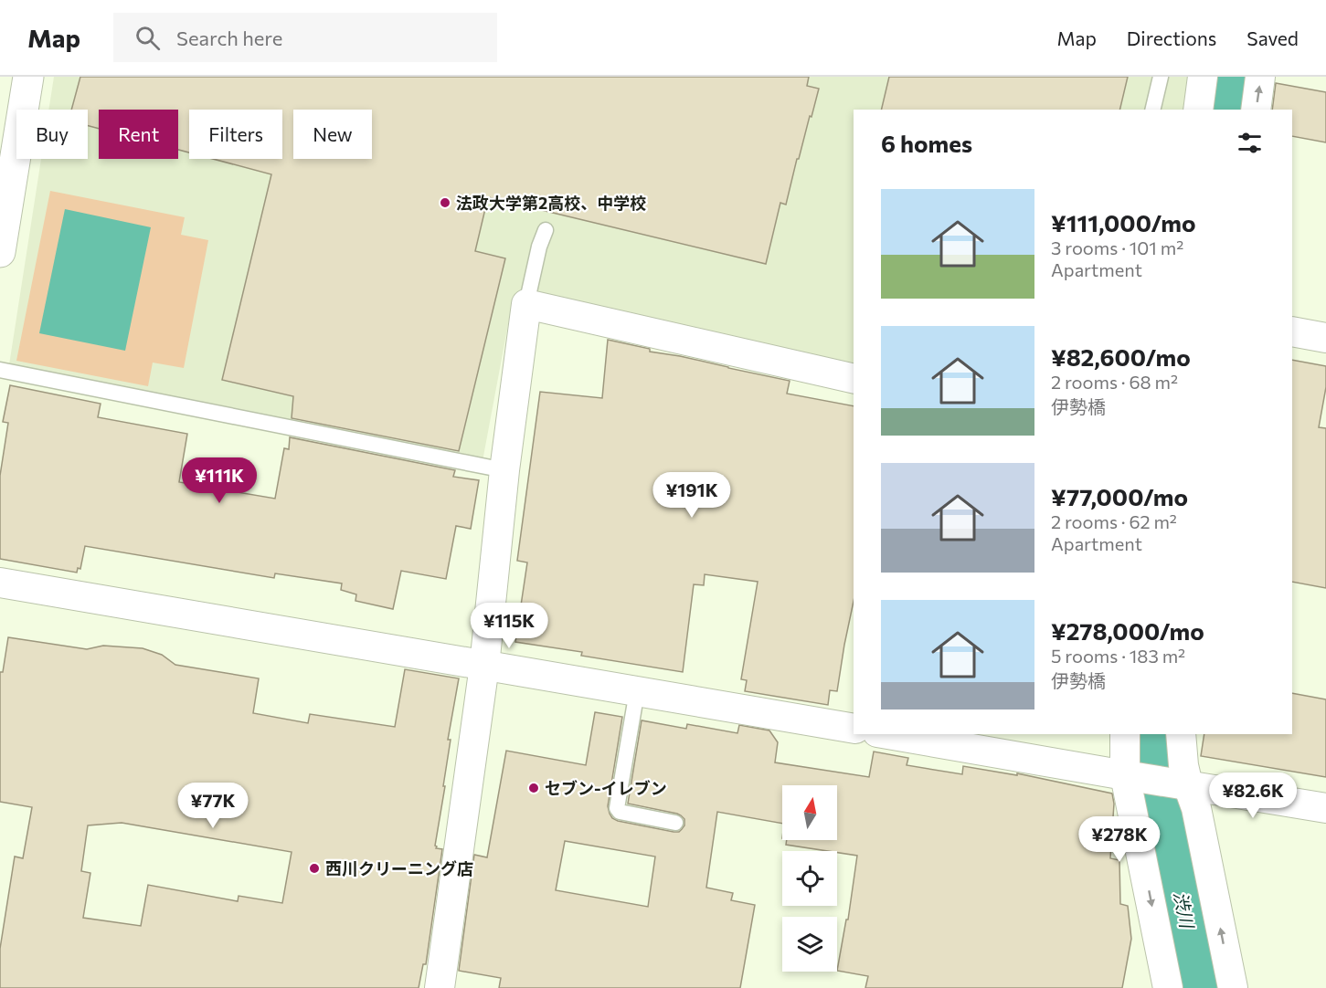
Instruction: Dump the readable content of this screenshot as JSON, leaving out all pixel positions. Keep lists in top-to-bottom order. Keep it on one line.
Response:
{"water":["渋川"],"places":["法政大学第2高校、中学校","セブン-イレブン","西川クリーニング店"],"north":"top","page":{"header":"Map","search":"Search here","nav":["Map","Directions","Saved"],"chip":["Buy","Rent","Filters","New"],"heading":"6 homes","list":[{"name":"¥111,000/mo","note":"3 rooms · 101 m² · Apartment"},{"name":"¥82,600/mo","note":"2 rooms · 68 m² · 伊勢橋"},{"name":"¥77,000/mo","note":"2 rooms · 62 m² · Apartment"},{"name":"¥278,000/mo","note":"5 rooms · 183 m² · 伊勢橋"}],"price":["¥111K","¥191K","¥115K","¥82.6K","¥77K","¥278K"]}}
